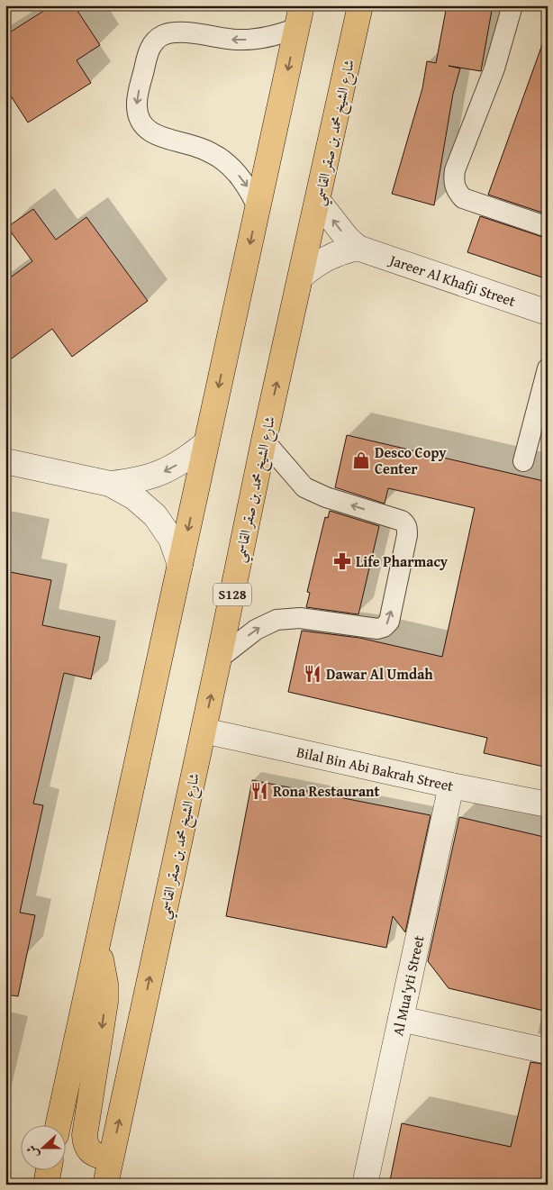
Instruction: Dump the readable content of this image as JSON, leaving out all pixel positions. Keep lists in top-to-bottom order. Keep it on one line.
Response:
{"streets":{"main road":["شارع الشيخ محمد بن صقر القاسمي","S128"],"street":["Jareer Al Khafji Street","Bilal Bin Abi Bakrah Street","Al Mua'yti Street"]},"crossings":[["شارع الشيخ محمد بن صقر القاسمي","Bilal Bin Abi Bakrah Street"],["Bilal Bin Abi Bakrah Street","Al Mua'yti Street"]],"places":{"shop":["Desco Copy Center"],"pharmacy":["Life Pharmacy"],"restaurant":["Dawar Al Umdah","Rona Restaurant"]},"north":"left"}
